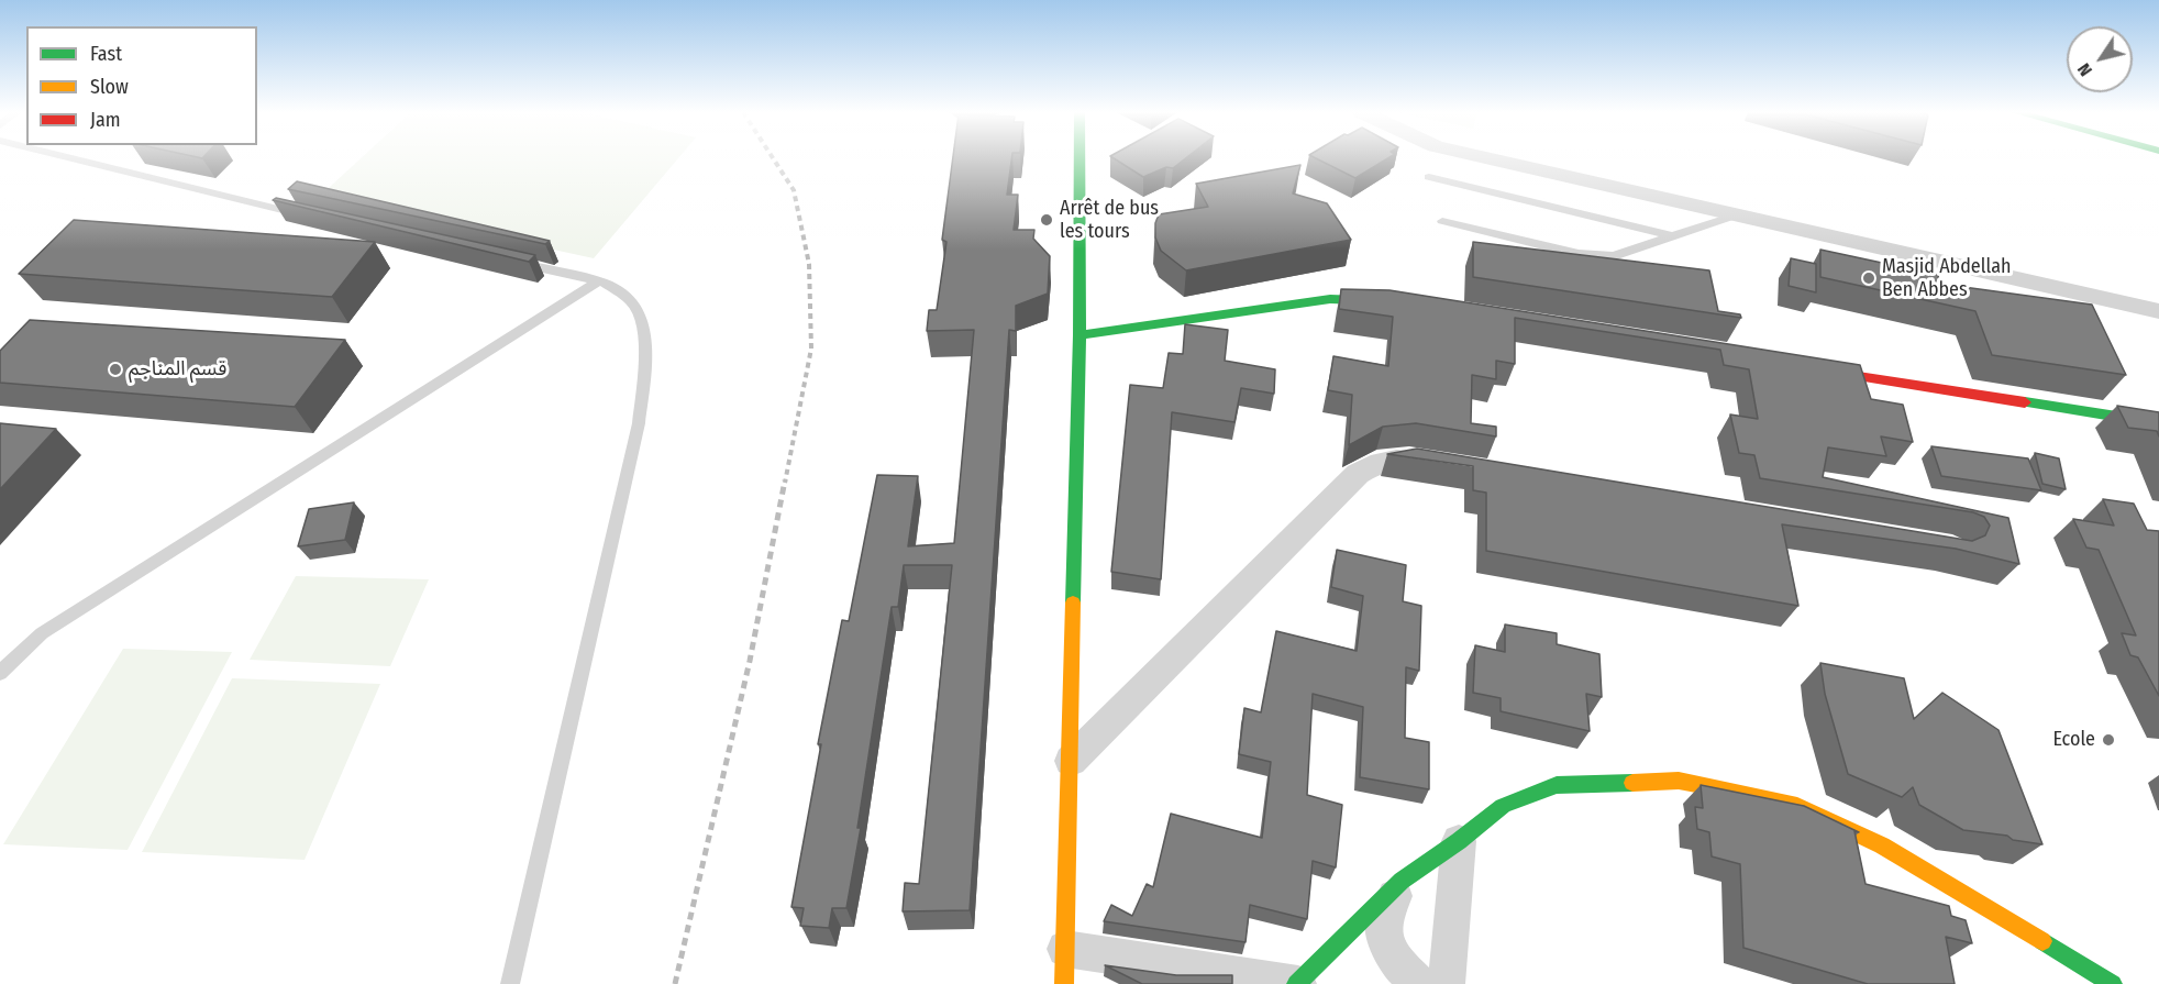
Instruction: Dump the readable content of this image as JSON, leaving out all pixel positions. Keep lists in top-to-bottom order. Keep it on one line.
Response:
{"places":["Arrêt de bus les tours","Masjid Abdellah Ben Abbes","قسم المناجم","Ecole"],"legend":["Fast","Slow","Jam"],"north":"bottom left"}
